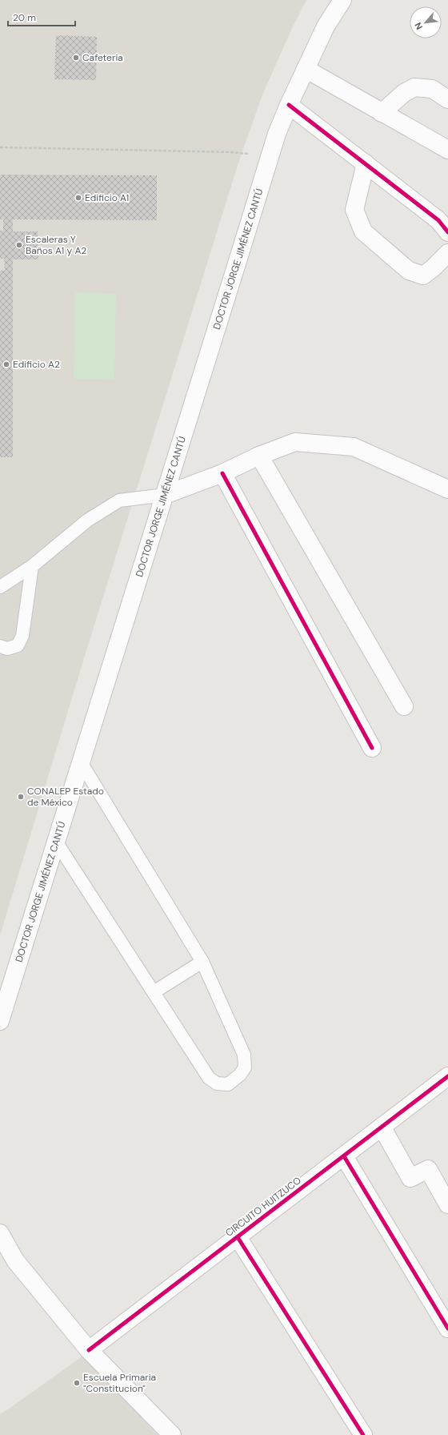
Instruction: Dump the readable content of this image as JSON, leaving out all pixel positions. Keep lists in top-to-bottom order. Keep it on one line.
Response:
{"streets":{"street":["DOCTOR JORGE JIMÉNEZ CANTÚ","CIRCUITO HUITZUCO"]},"places":["Cafeteria","Edificio A1","Escaleras Y Baños A1 y A2","Edificio A2","CONALEP Estado de México","Escuela Primaria \"Constitucion\""],"scale_bar":"20 m","north":"bottom left"}
